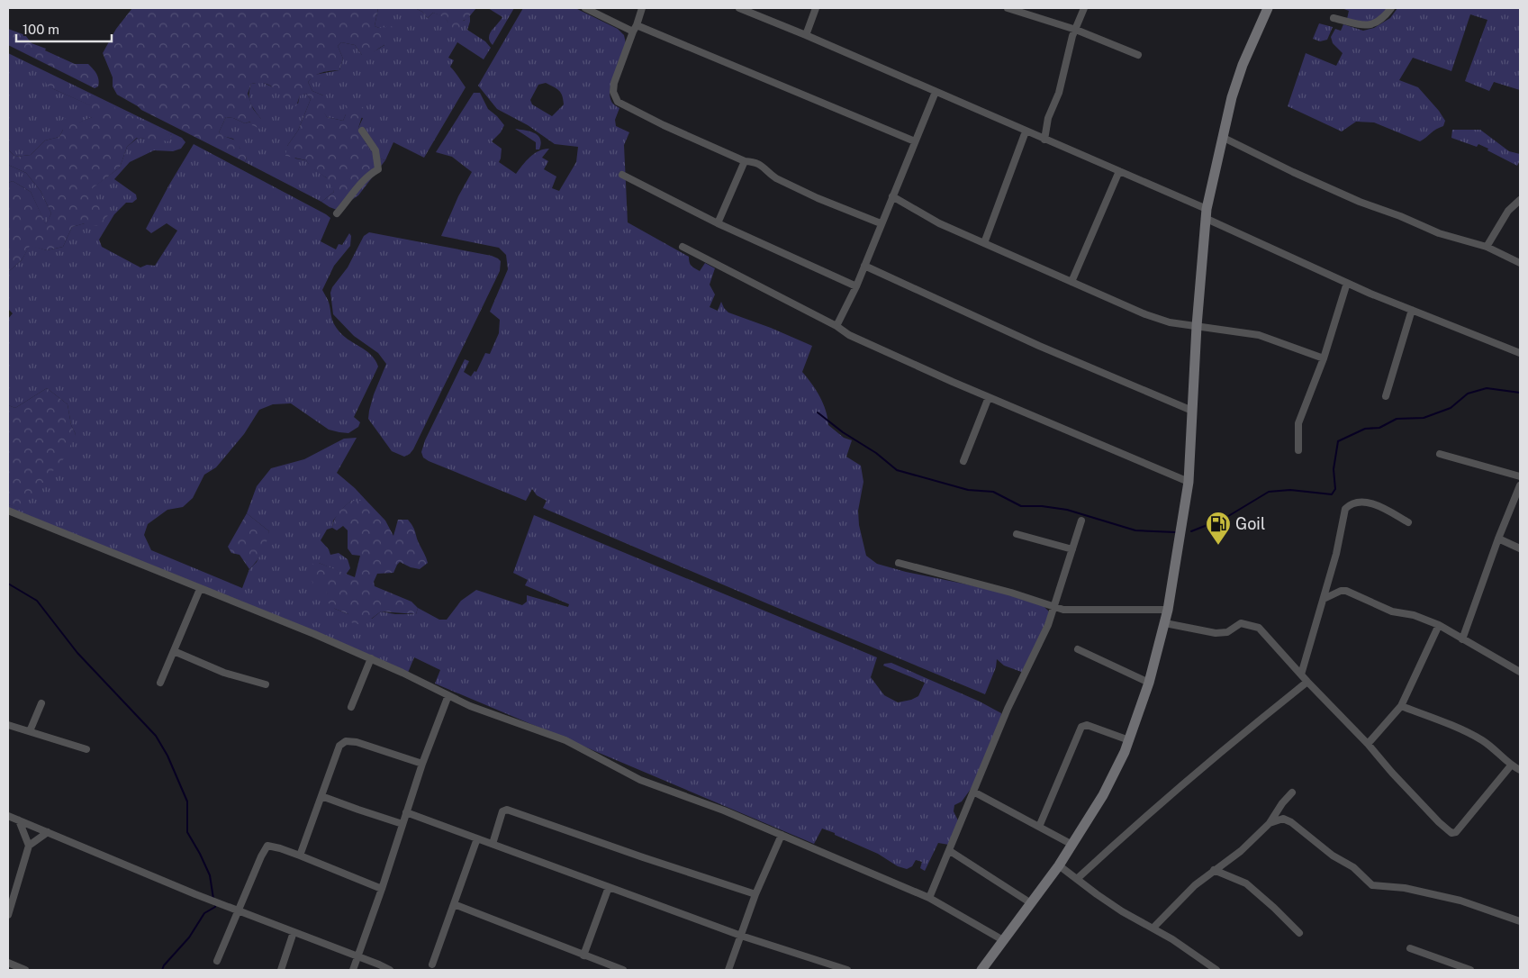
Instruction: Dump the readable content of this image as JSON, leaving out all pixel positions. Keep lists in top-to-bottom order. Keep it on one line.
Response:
{"places":{"fuel station":["Goil"]},"scale_bar":"100 m"}
